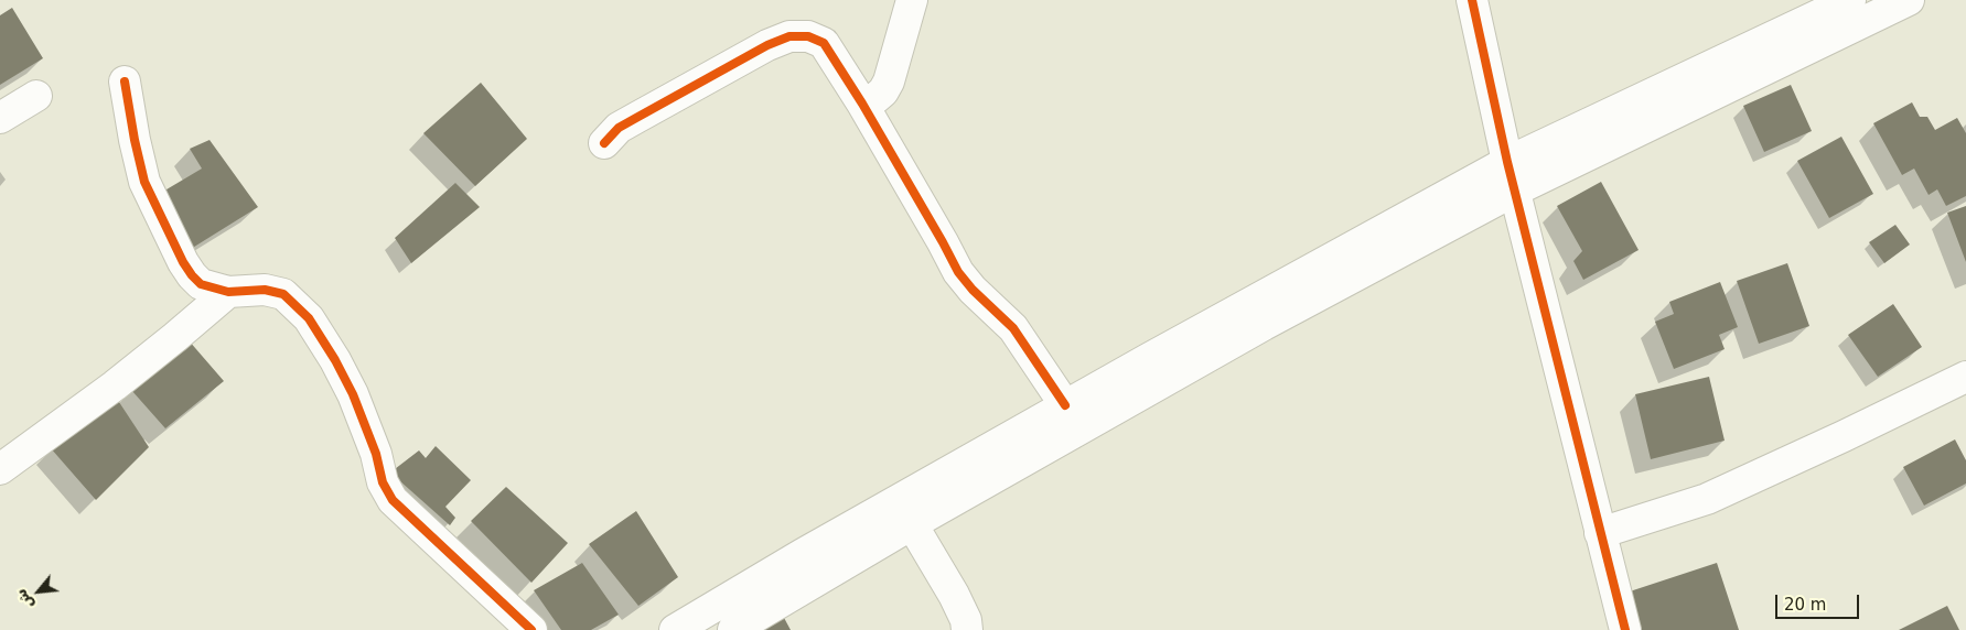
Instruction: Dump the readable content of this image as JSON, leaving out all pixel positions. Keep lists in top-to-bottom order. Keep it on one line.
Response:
{"scale_bar":"20 m","north":"bottom left"}
